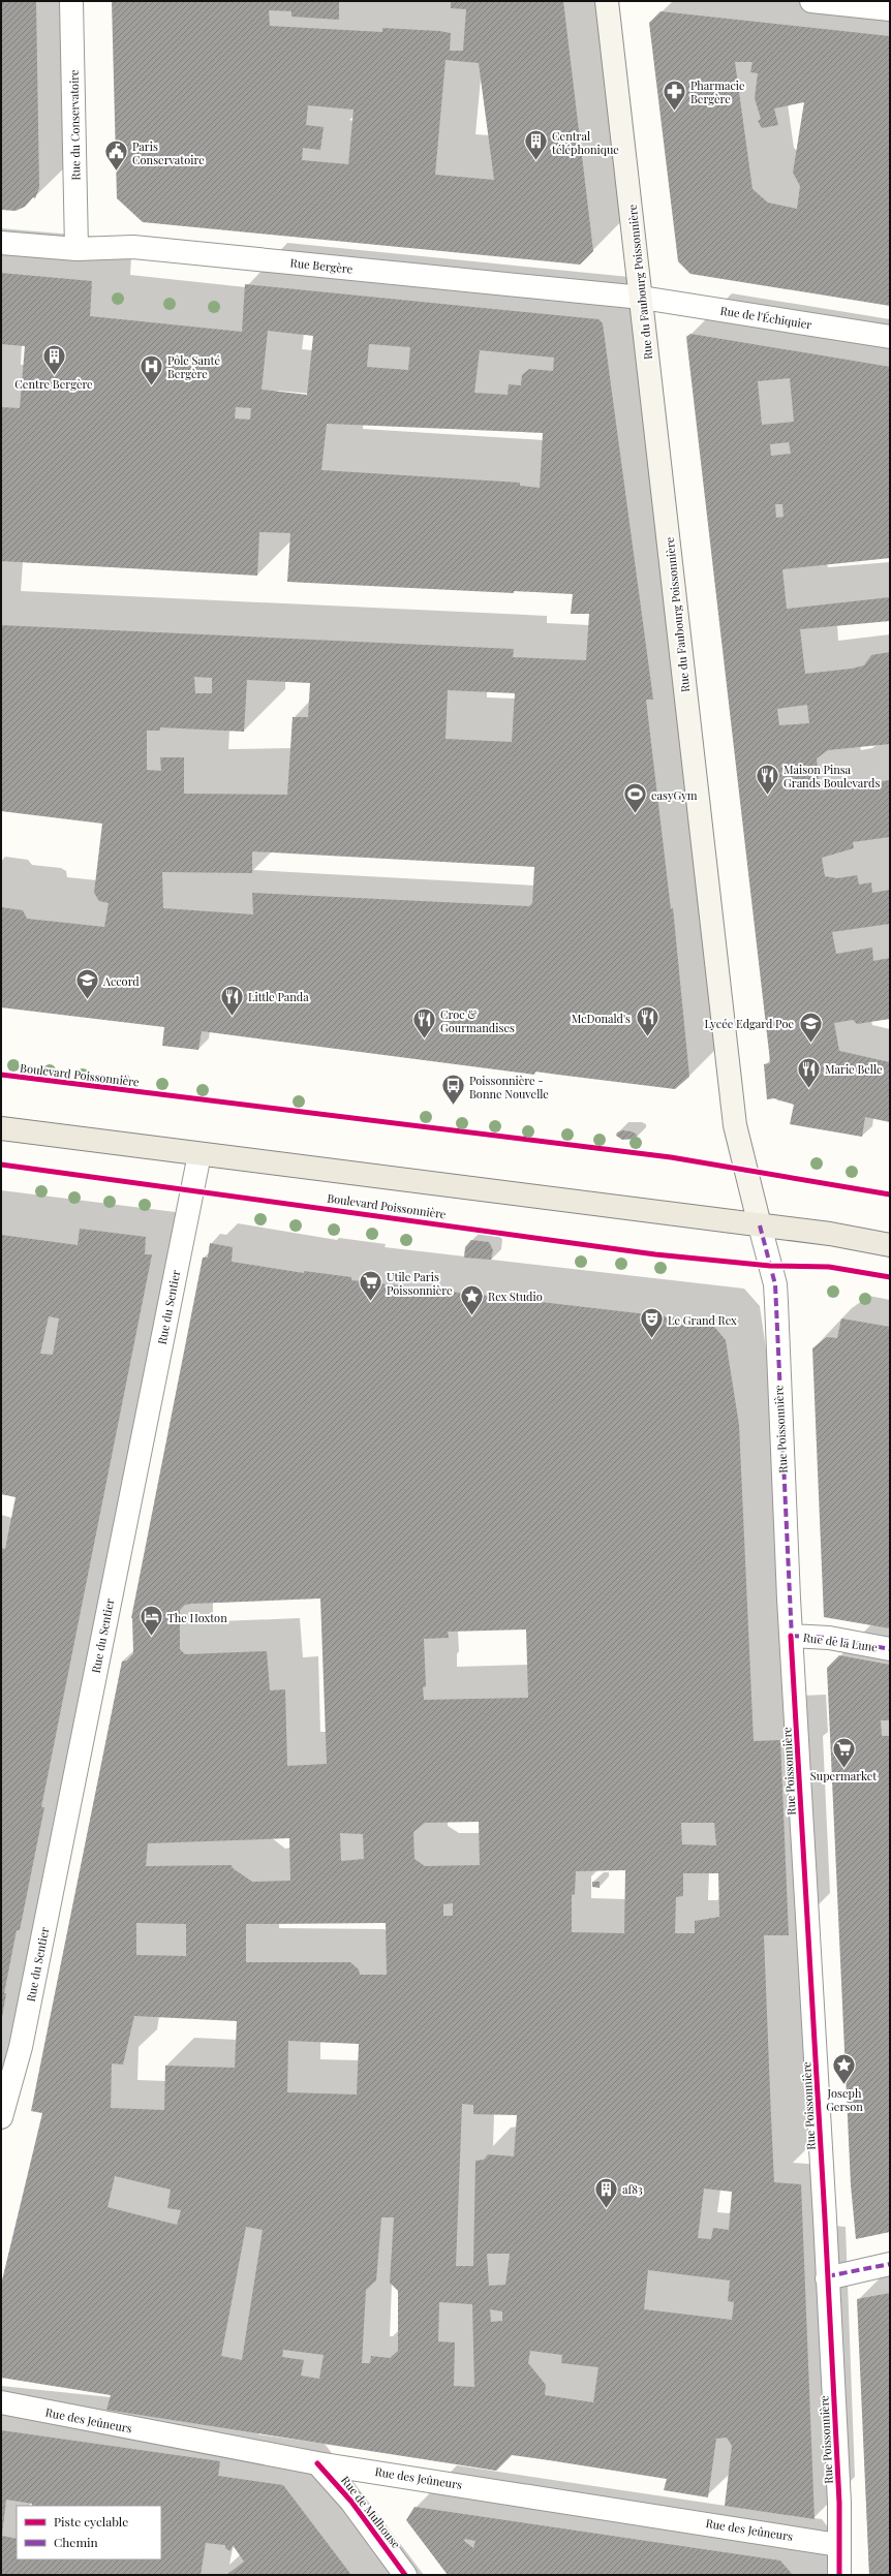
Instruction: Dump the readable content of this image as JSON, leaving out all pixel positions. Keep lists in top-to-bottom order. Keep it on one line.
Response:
{"streets":{"street":["Rue du Conservatoire","Rue Bergère","Rue du Faubourg Poissonnière","Rue de l'Échiquier","Rue du Sentier","Rue Poissonnière","Rue de la Lune","Rue des Jeûneurs","Rue de Mulhouse"],"cycle path":["Boulevard Poissonnière"]},"crossings":[["Rue du Conservatoire","Rue Bergère"],["Rue Bergère","Rue du Faubourg Poissonnière"],["Rue Bergère","Rue de l'Échiquier"],["Rue du Faubourg Poissonnière","Rue de l'Échiquier"],["Rue du Faubourg Poissonnière","Rue Poissonnière"],["Rue Poissonnière","Rue de la Lune"],["Rue Poissonnière","Rue des Jeûneurs"],["Rue des Jeûneurs","Rue de Mulhouse"]],"places":{"pharmacy":["Pharmacie Bergère"],"building":["Central téléphonique","Centre Bergère","af83"],"public building":["Paris Conservatoire"],"hospital":["Pôle Santé Bergère"],"restaurant":["Maison Pinsa Grands Boulevards","Little Panda","McDonald's","Croc & Gourmandises","Marie Belle"],"sports":["easyGym"],"school or university":["Accord","Lycée Edgard Poe"],"bus stop":["Poissonnière - Bonne Nouvelle"],"supermarket":["Utile Paris Poissonnière","Supermarket"],"place":["Rex Studio","Joseph Gerson"],"theatre":["Le Grand Rex"],"hotel":["The Hoxton"]},"legend":["Piste cyclable","Chemin"]}
